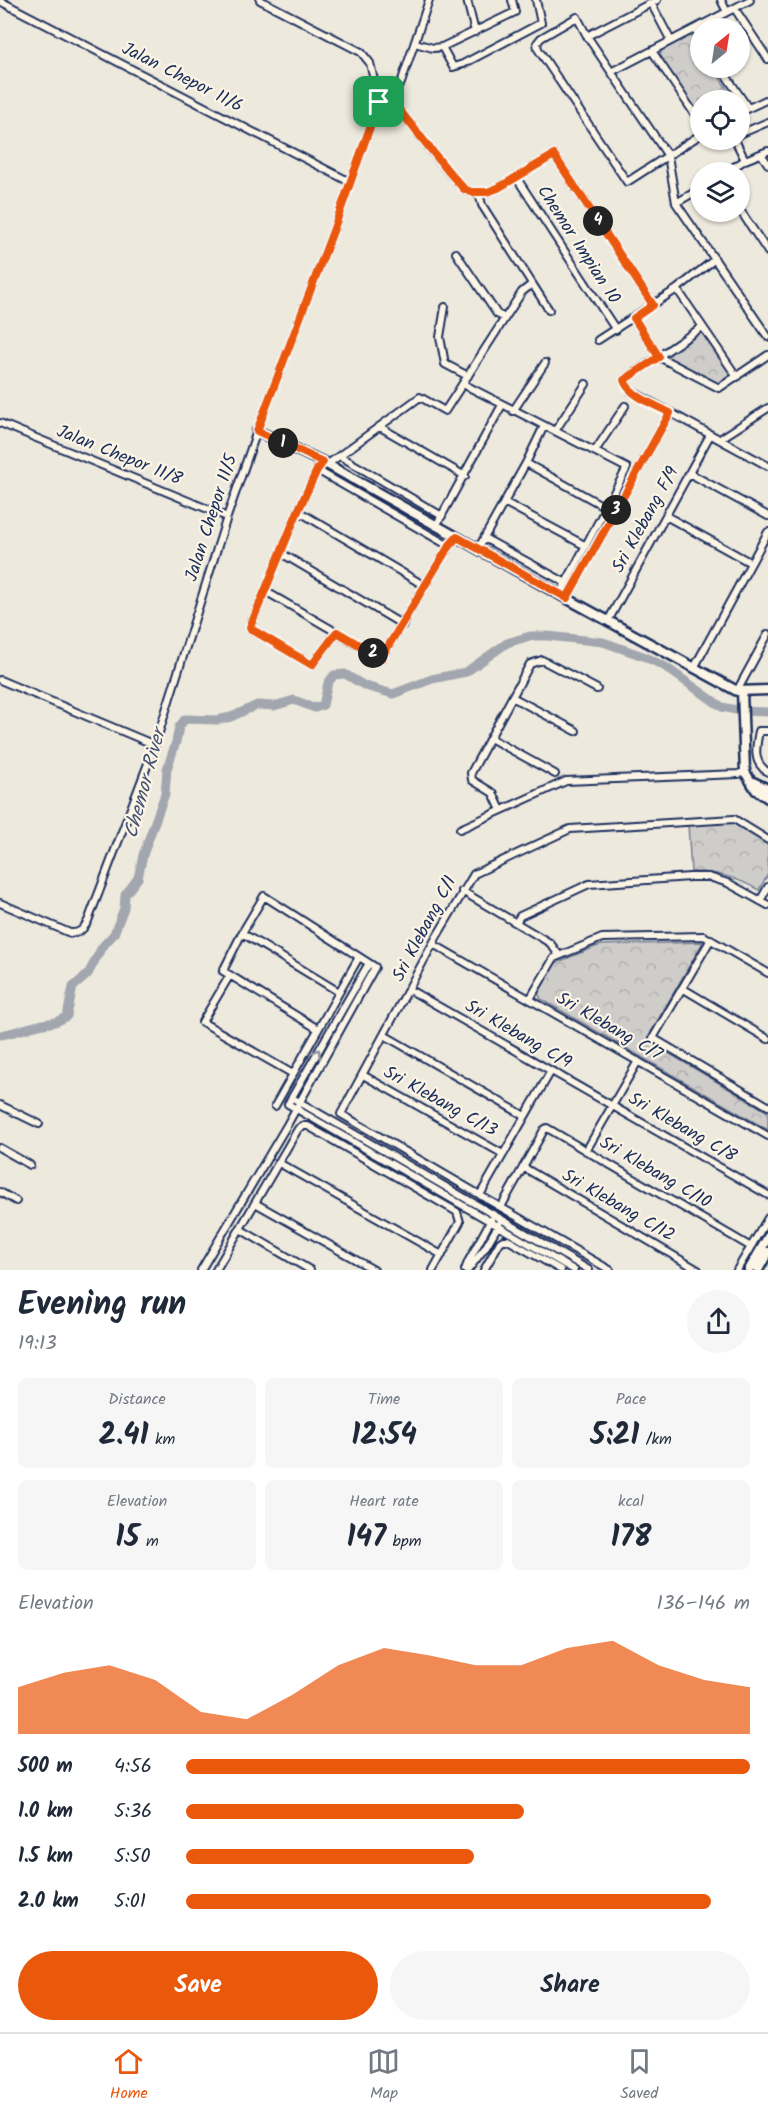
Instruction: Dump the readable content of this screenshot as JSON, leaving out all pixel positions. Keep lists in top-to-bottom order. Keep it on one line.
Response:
{"streets":{"street":["Jalan Chepor 11/6","Chemor Impian 10","Jalan Chepor 11/8","Jalan Chepor 11/5","Sri Klebang F/9","Sri Klebang C/1","Sri Klebang C/7","Sri Klebang C/9","Sri Klebang C/13","Sri Klebang C/8","Sri Klebang C/10","Sri Klebang C/12"]},"crossings":[["Jalan Chepor 11/6","Jalan Chepor 11/5"],["Jalan Chepor 11/8","Jalan Chepor 11/5"],["Sri Klebang C/1","Sri Klebang C/7"],["Sri Klebang C/1","Sri Klebang C/9"],["Sri Klebang C/1","Sri Klebang C/13"],["Sri Klebang C/9","Sri Klebang C/8"],["Sri Klebang C/10","Sri Klebang C/12"]],"water":["Chemor River"],"north":"top right","page":{"pins":["4","1","3","2"],"heading":["Evening run","19:13"],"stats":[["Distance","2.41 km"],["Time","12:54"],["Pace","5:21 /km"],["Elevation","15 m"],["Heart rate","147 bpm"],["kcal","178"]],"chart":["Elevation","136–146 m"],"list":[{"name":"500 m","note":"4:56"},{"name":"1.0 km","note":"5:36"},{"name":"1.5 km","note":"5:50"},{"name":"2.0 km","note":"5:01"}],"buttons":["Save","Share"],"tabs":["Home","Map","Saved"]}}
